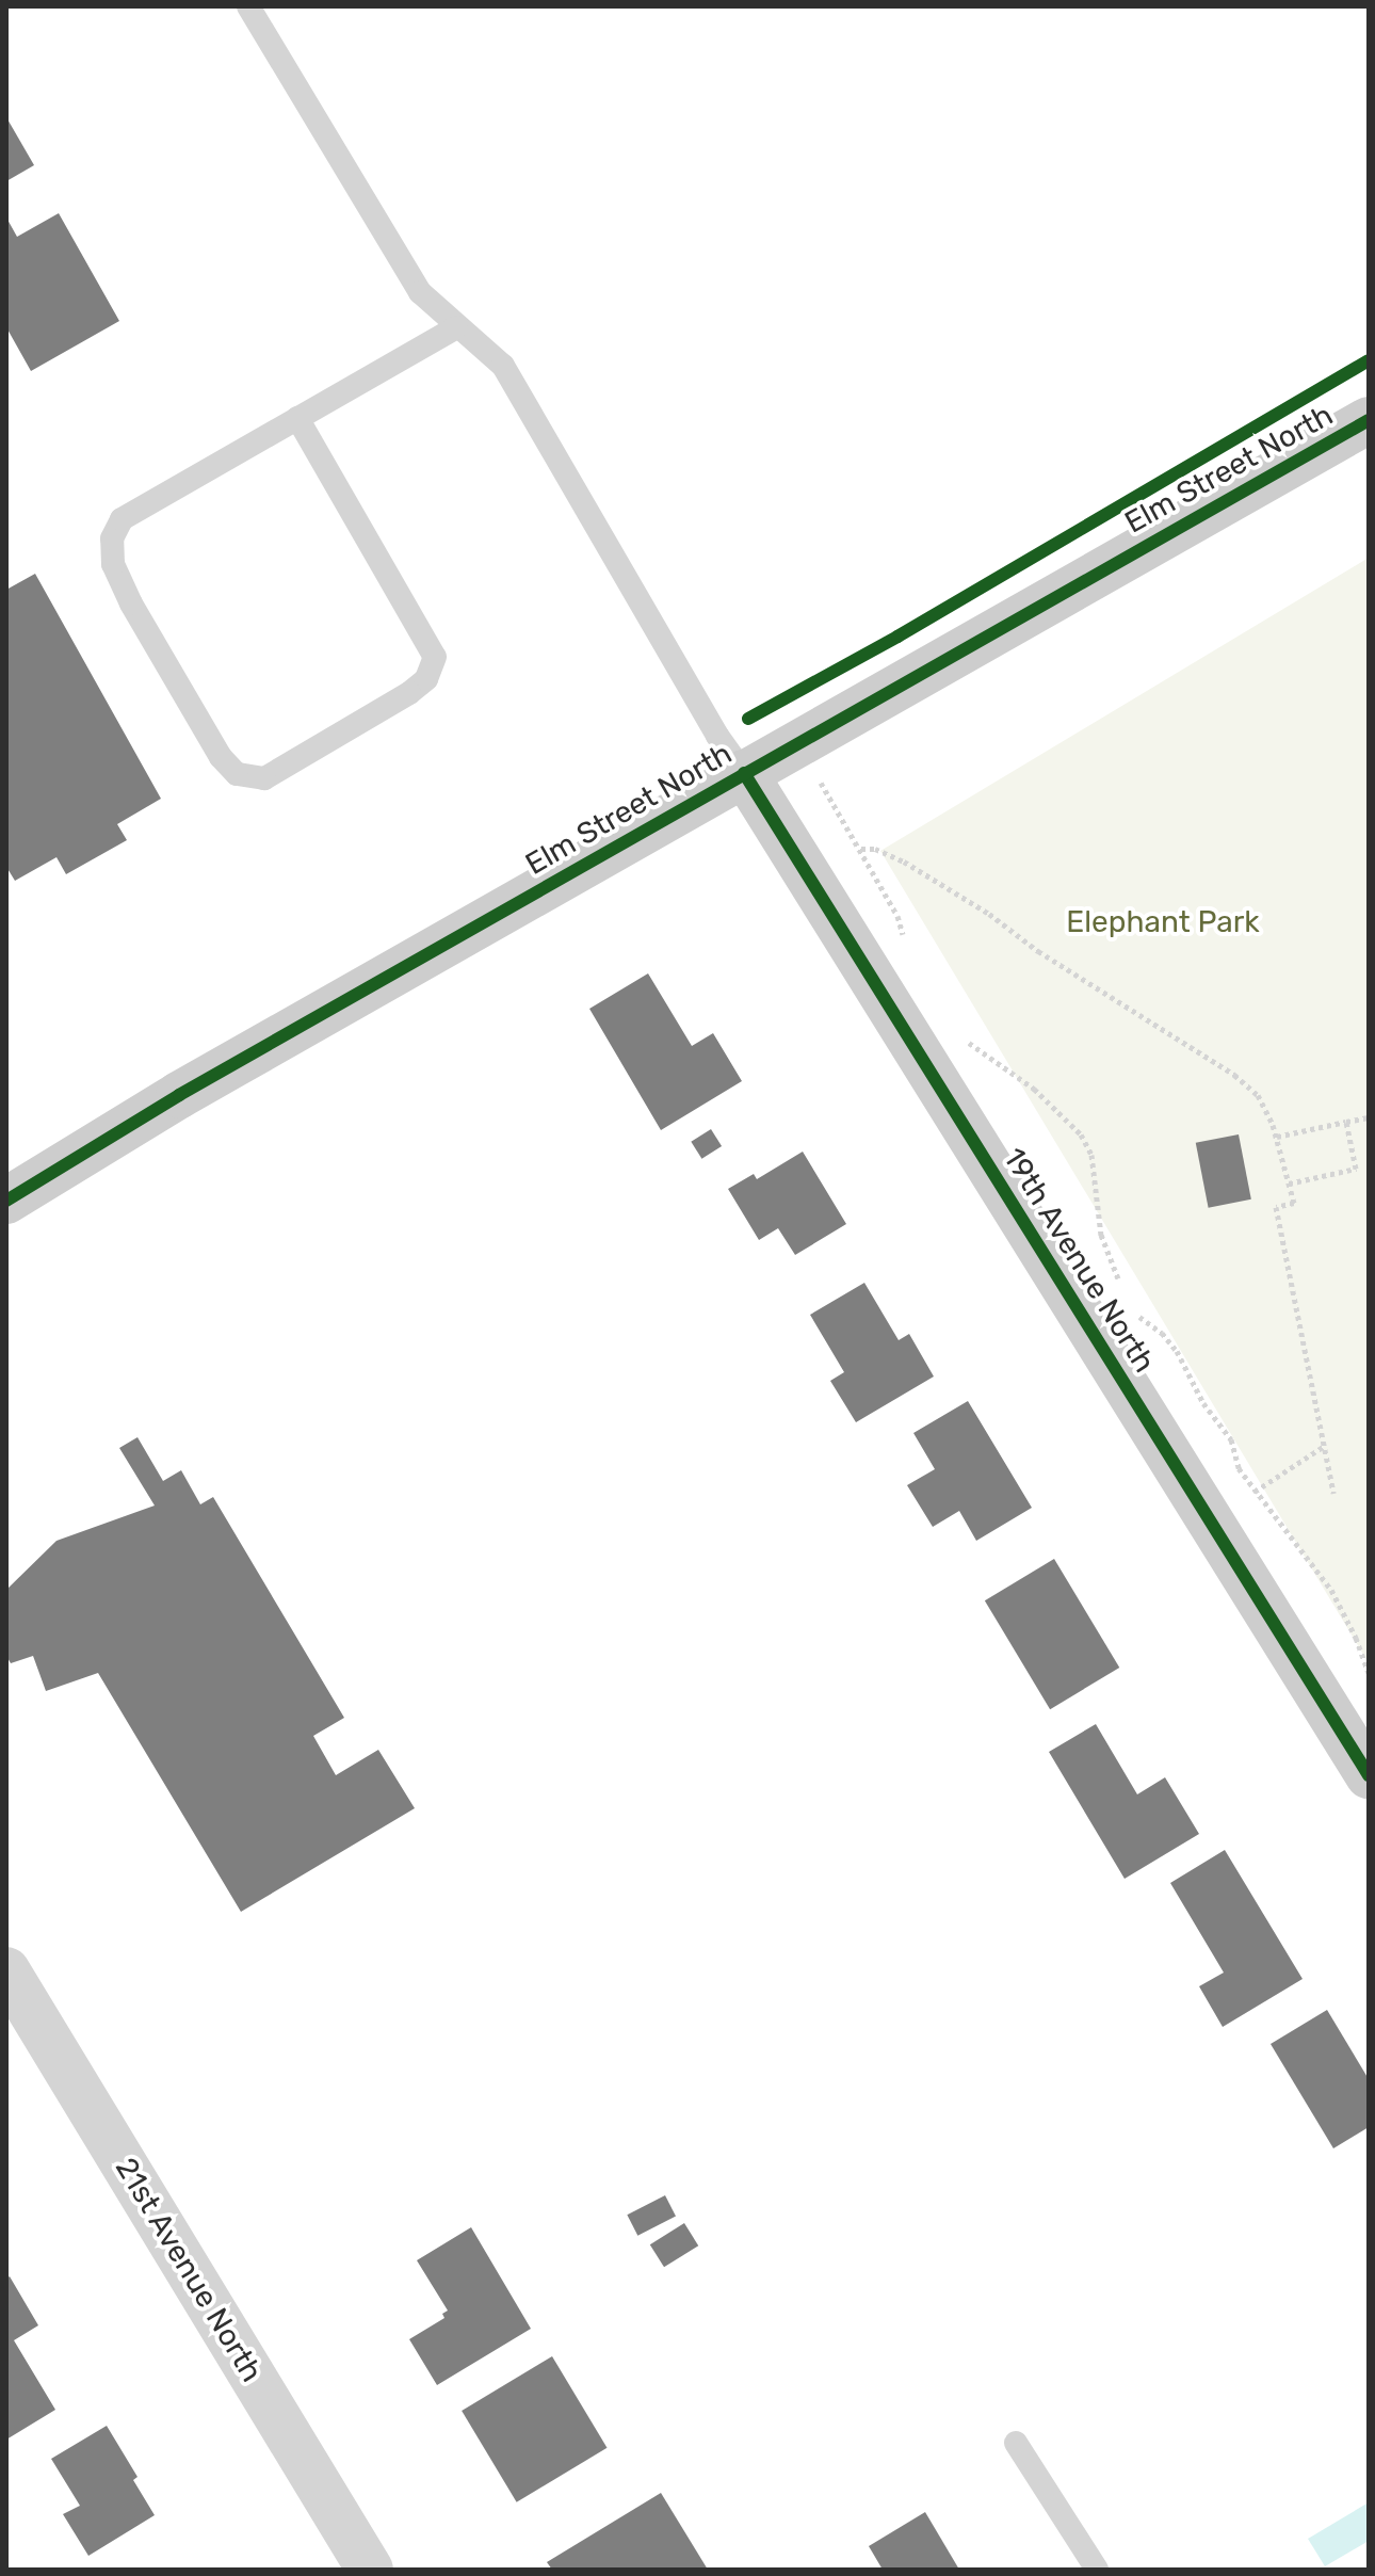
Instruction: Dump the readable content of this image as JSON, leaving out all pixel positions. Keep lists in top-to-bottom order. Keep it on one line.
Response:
{"streets":{"street":["Elm Street North","19th Avenue North","21st Avenue North"]},"crossings":[["Elm Street North","19th Avenue North"]],"parks":["Elephant Park"]}
